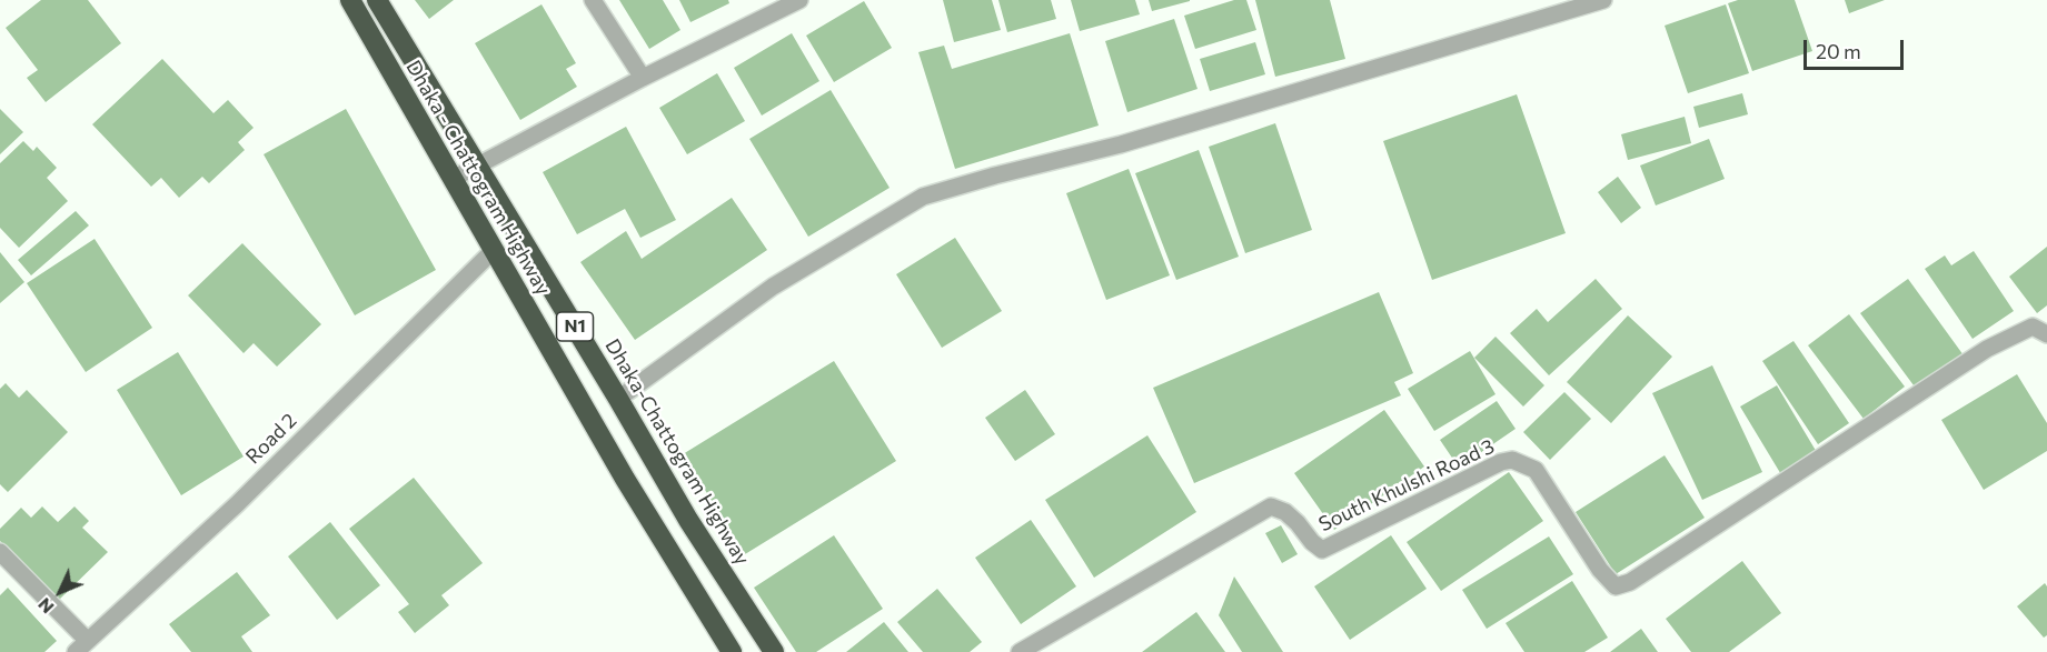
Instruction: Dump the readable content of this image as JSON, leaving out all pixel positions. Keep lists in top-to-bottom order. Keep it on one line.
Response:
{"streets":{"highway":["Dhaka - Chattogram Highway","N1","Dhaka-Chattogram Highway"],"street":["Road 2","South Khulshi Road 3"]},"crossings":[["Dhaka - Chattogram Highway","Road 2"]],"scale_bar":"20 m","north":"bottom left"}
